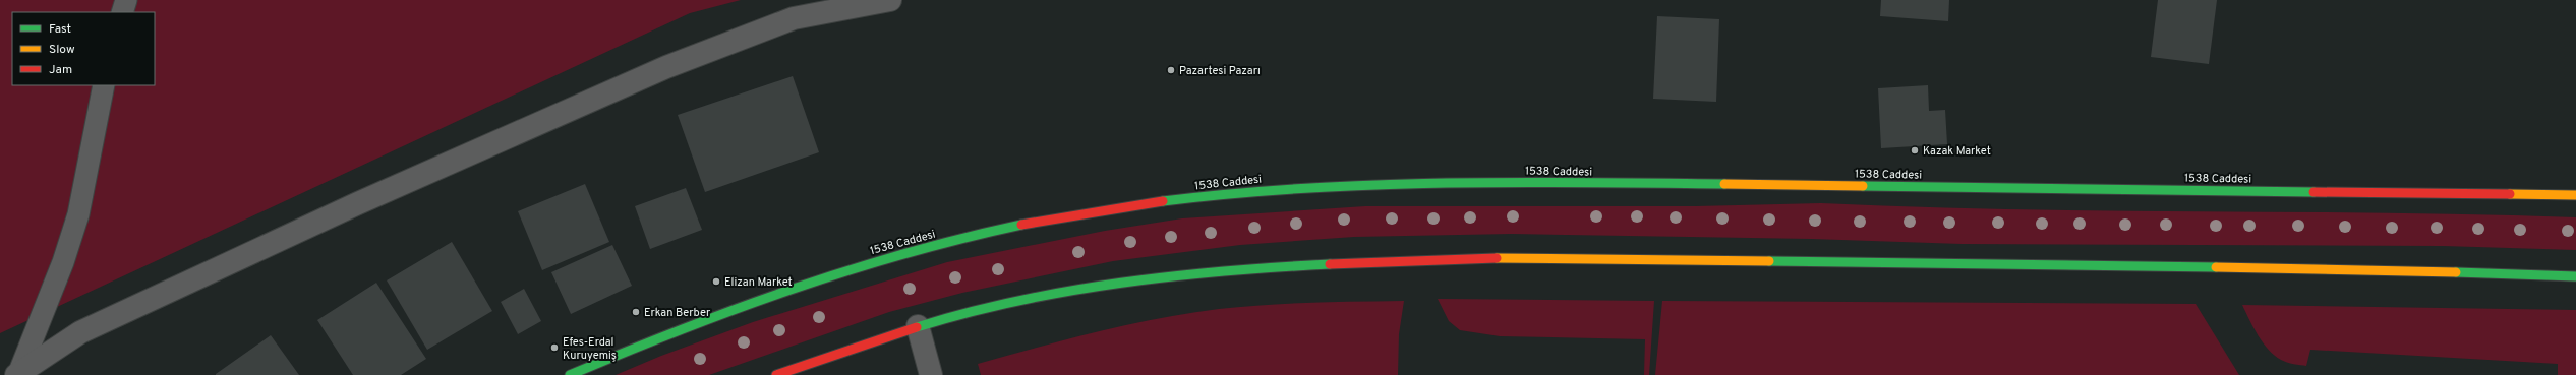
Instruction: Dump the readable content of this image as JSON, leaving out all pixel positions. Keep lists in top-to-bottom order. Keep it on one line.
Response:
{"streets":{"main road":["1538 Caddesi"]},"places":["Pazartesi Pazarı","Kazak Market","Elizan Market","Erkan Berber","Efes-Erdal Kuruyemiş"],"legend":["Fast","Slow","Jam"]}
